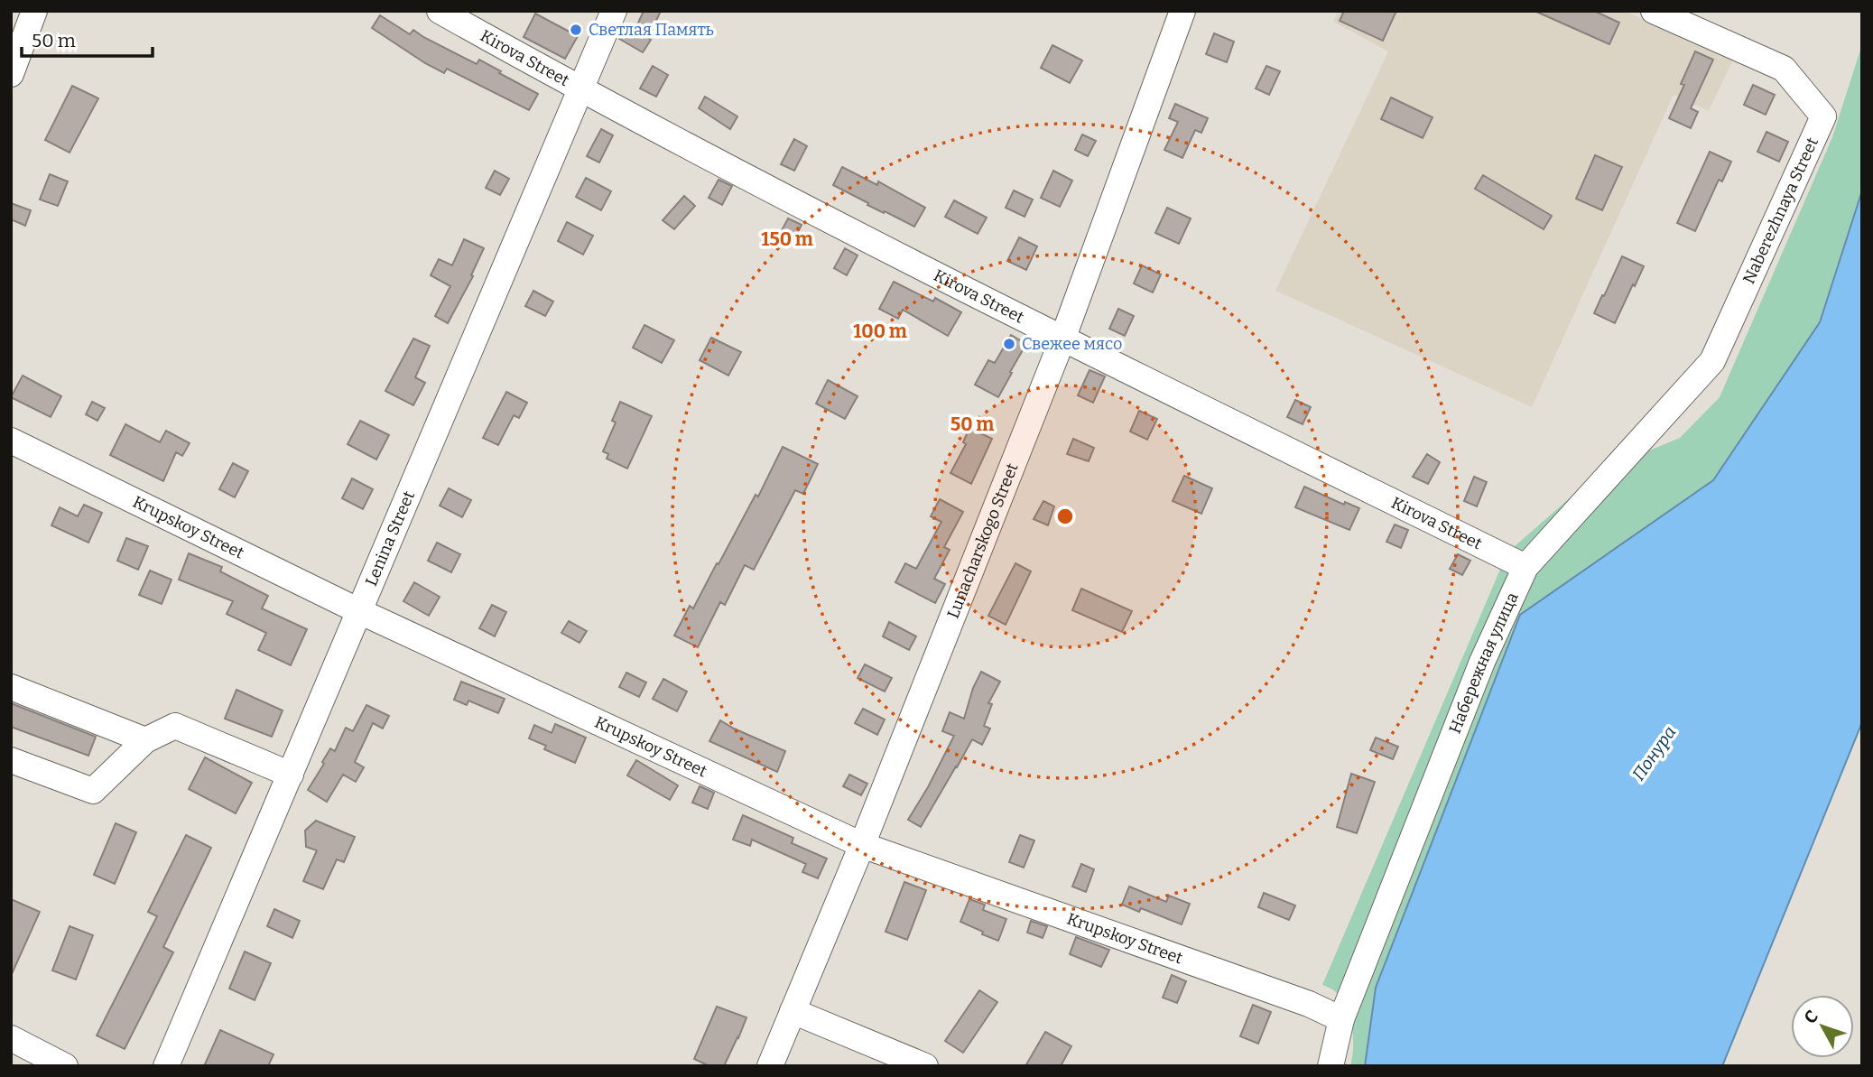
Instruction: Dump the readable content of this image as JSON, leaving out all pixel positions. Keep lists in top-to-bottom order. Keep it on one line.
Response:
{"streets":{"street":["Kirova Street","Naberezhnaya Street","Krupskoy Street","Lenina Street","Lunacharskogo Street","Набережная улица"]},"crossings":[["Kirova Street","Lenina Street"],["Kirova Street","Lunacharskogo Street"],["Kirova Street","Набережная улица"],["Naberezhnaya Street","Набережная улица"],["Krupskoy Street","Lenina Street"],["Krupskoy Street","Lunacharskogo Street"],["Krupskoy Street","Набережная улица"]],"water":["Понура"],"places":["Светлая Память","Свежее мясо"],"scale_bar":"50 m","north":"top left","rings":["150 m","100 m","50 m"]}
